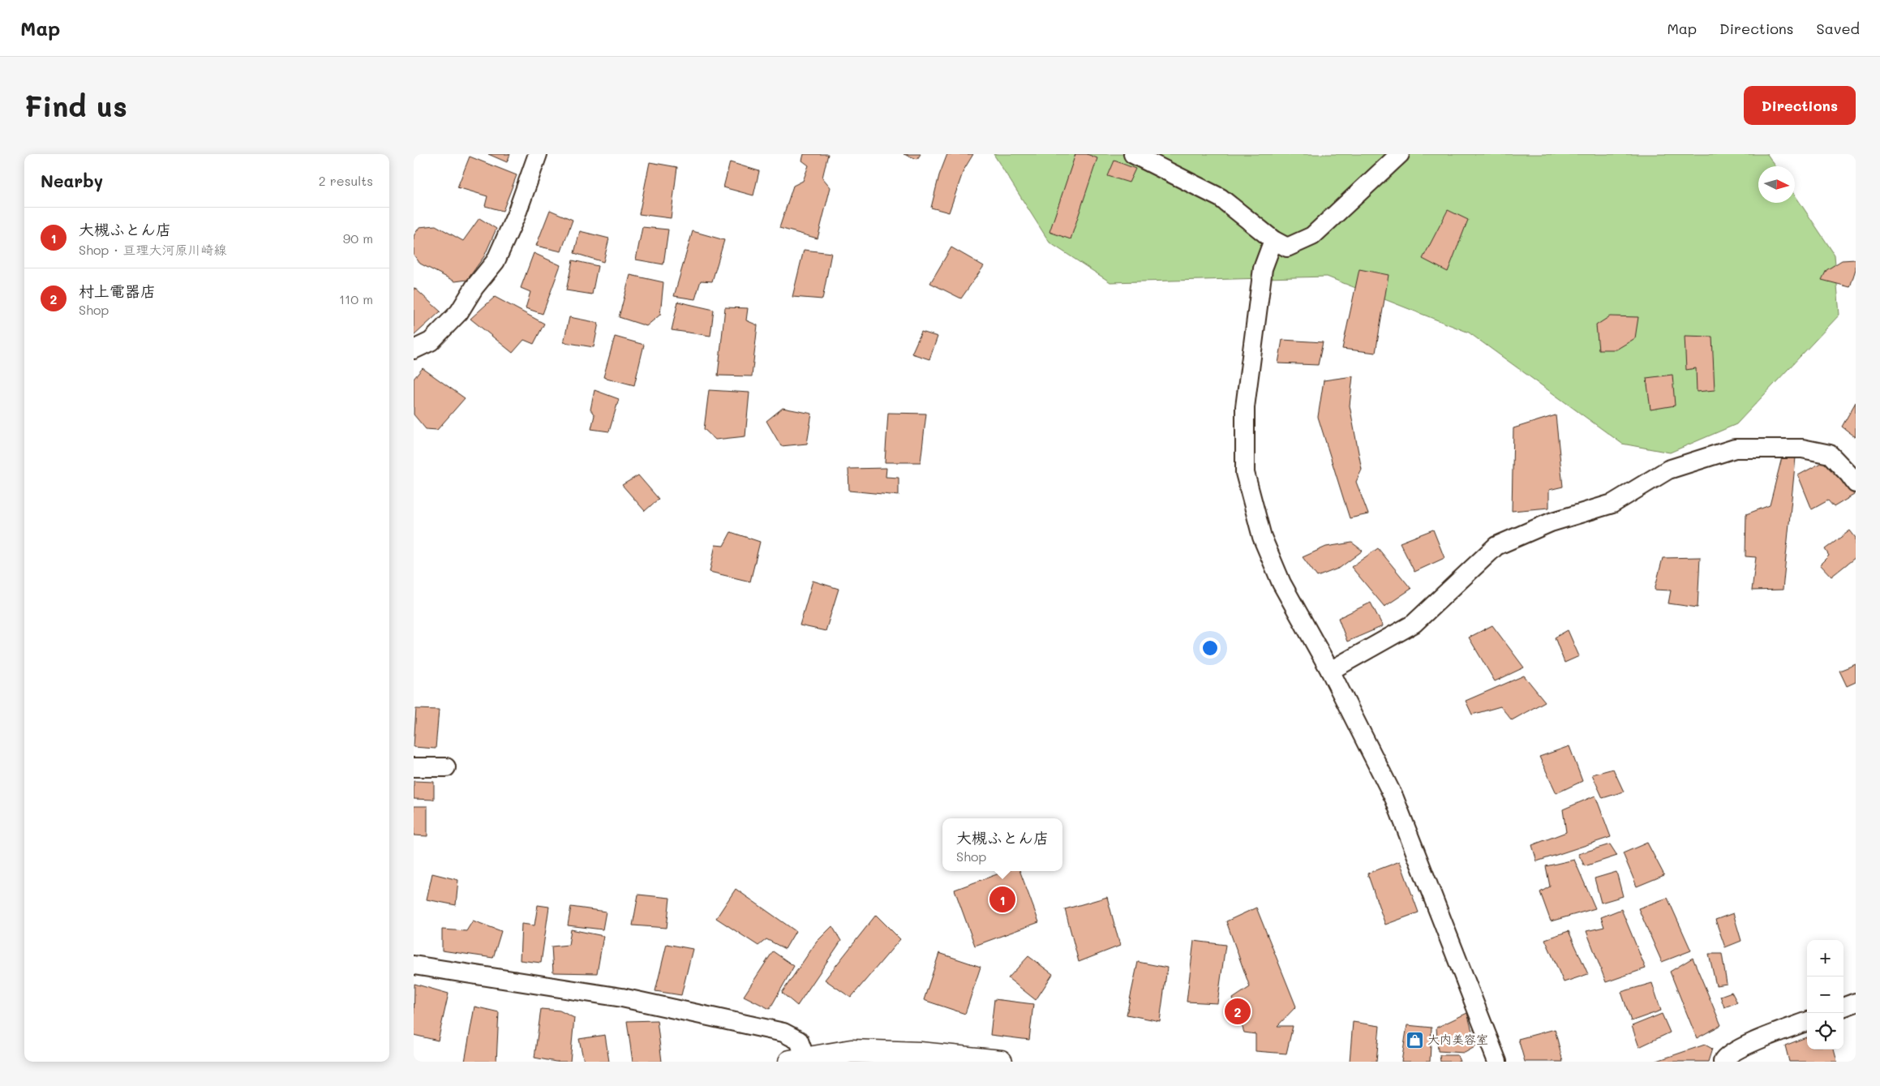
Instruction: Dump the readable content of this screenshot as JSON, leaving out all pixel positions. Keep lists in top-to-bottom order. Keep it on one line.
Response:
{"places":{"shop":["大内美容室"]},"north":"right","page":{"header":"Map","nav":["Map","Directions","Saved"],"buttons":"Directions","title":"Find us","heading":["Nearby","2 results"],"list":[{"mark":"1","name":"大槻ふとん店","note":"Shop · 亘理大河原川崎線","value":"90 m"},{"mark":"2","name":"村上電器店","note":"Shop","value":"110 m"}],"popup":["大槻ふとん店","Shop"],"pins":["1","2"],"map_buttons":["+","−"]}}
